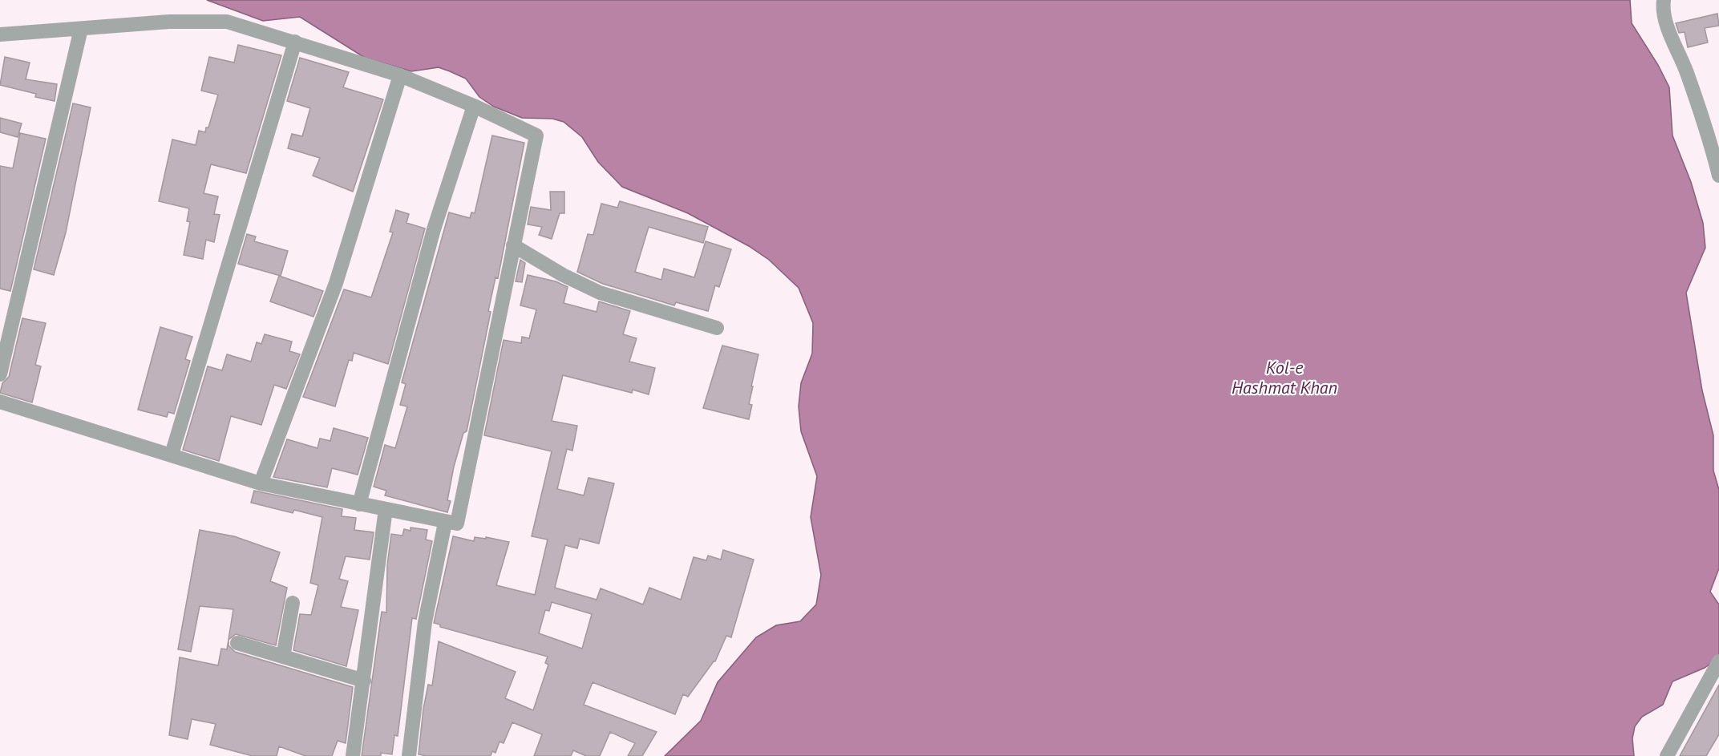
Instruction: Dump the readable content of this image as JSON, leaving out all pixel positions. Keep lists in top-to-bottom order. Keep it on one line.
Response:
{"water":["Kol-e Hashmat Khan"]}
